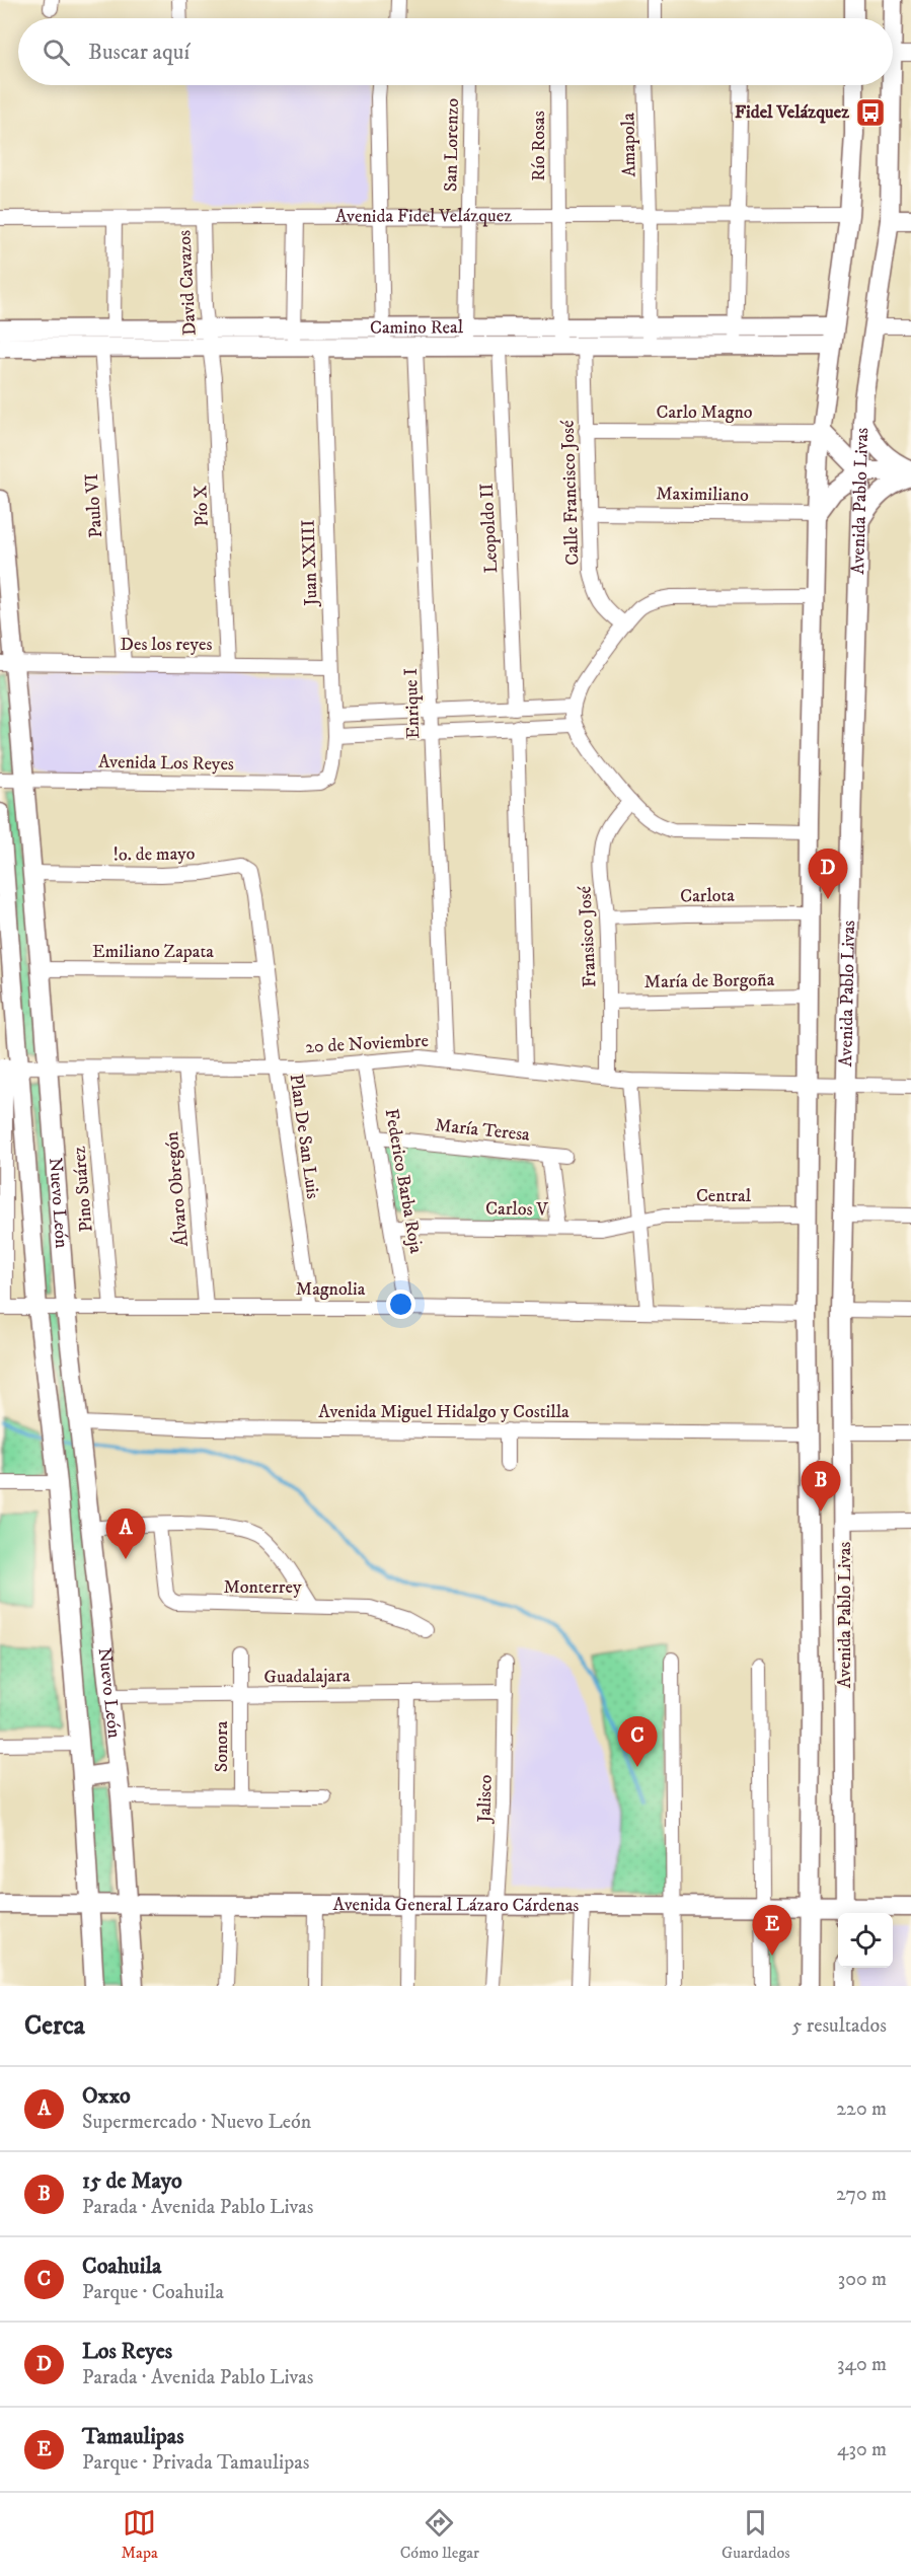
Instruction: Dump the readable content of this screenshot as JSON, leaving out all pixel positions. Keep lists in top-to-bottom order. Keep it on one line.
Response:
{"streets":{"street":["San Lorenzo","Amapola","Río Rosas","Avenida Fidel Velázquez","David Cavazos","Camino Real","Carlo Magno","Calle Francisco José","Maximiliano","Avenida Pablo Livas","Paulo VI","Pío X","Leopoldo II","Juan XXIII","Des los reyes","Enrique I","Avenida Los Reyes","!o. de mayo","Carlota","Fransisco José","Emiliano Zapata","María de Borgoña","20 de Noviembre","María Teresa","Plan De San Luis","Federico Barba Roja","Pino Suárez","Álvaro Obregón","Central","Nuevo León","Carlos V","Magnolia","Avenida Miguel Hidalgo y Costilla","Monterrey","Guadalajara","Sonora","Jalisco","Avenida General Lázaro Cárdenas"]},"crossings":[["San Lorenzo","Avenida Fidel Velázquez"],["San Lorenzo","Camino Real"],["Amapola","Avenida Fidel Velázquez"],["Amapola","Camino Real"],["Río Rosas","Avenida Fidel Velázquez"],["Río Rosas","Camino Real"],["Avenida Fidel Velázquez","David Cavazos"],["Avenida Fidel Velázquez","Avenida Pablo Livas"],["David Cavazos","Camino Real"],["David Cavazos","Pío X"],["Camino Real","Calle Francisco José"],["Camino Real","Avenida Pablo Livas"],["Camino Real","Paulo VI"],["Camino Real","Pío X"],["Camino Real","Leopoldo II"],["Camino Real","Juan XXIII"],["Camino Real","Enrique I"],["Carlo Magno","Calle Francisco José"],["Carlo Magno","Avenida Pablo Livas"],["Calle Francisco José","Maximiliano"],["Maximiliano","Avenida Pablo Livas"],["Avenida Pablo Livas","Carlota"],["Avenida Pablo Livas","María de Borgoña"],["Avenida Pablo Livas","20 de Noviembre"],["Avenida Pablo Livas","Central"],["Avenida Pablo Livas","Magnolia"],["Avenida Pablo Livas","Avenida Miguel Hidalgo y Costilla"],["Avenida Pablo Livas","Avenida General Lázaro Cárdenas"],["Paulo VI","Des los reyes"],["Pío X","Des los reyes"],["Juan XXIII","Des los reyes"],["Juan XXIII","Avenida Los Reyes"],["Des los reyes","Nuevo León"],["Enrique I","20 de Noviembre"],["Avenida Los Reyes","Nuevo León"],["!o. de mayo","Plan De San Luis"],["!o. de mayo","Nuevo León"],["Carlota","Fransisco José"],["Fransisco José","María de Borgoña"],["Fransisco José","20 de Noviembre"],["Emiliano Zapata","Plan De San Luis"],["Emiliano Zapata","Nuevo León"],["20 de Noviembre","Plan De San Luis"],["20 de Noviembre","Federico Barba Roja"],["20 de Noviembre","Pino Suárez"],["20 de Noviembre","Álvaro Obregón"],["20 de Noviembre","Nuevo León"],["María Teresa","Federico Barba Roja"],["María Teresa","Carlos V"],["Plan De San Luis","Magnolia"],["Federico Barba Roja","Carlos V"],["Federico Barba Roja","Magnolia"],["Pino Suárez","Magnolia"],["Álvaro Obregón","Magnolia"],["Central","Carlos V"],["Nuevo León","Magnolia"],["Nuevo León","Avenida Miguel Hidalgo y Costilla"],["Nuevo León","Guadalajara"],["Nuevo León","Avenida General Lázaro Cárdenas"],["Guadalajara","Sonora"],["Guadalajara","Jalisco"],["Jalisco","Avenida General Lázaro Cárdenas"]],"places":{"bus stop":["Fidel Velázquez"]},"page":{"search":"Buscar aquí","pins":["D","B","A","C","E"],"heading":["Cerca","5 resultados"],"list":[{"mark":"A","name":"Oxxo","note":"Supermercado · Nuevo León","value":"220 m"},{"mark":"B","name":"15 de Mayo","note":"Parada · Avenida Pablo Livas","value":"270 m"},{"mark":"C","name":"Coahuila","note":"Parque · Coahuila","value":"300 m"},{"mark":"D","name":"Los Reyes","note":"Parada · Avenida Pablo Livas","value":"340 m"},{"mark":"E","name":"Tamaulipas","note":"Parque · Privada Tamaulipas","value":"430 m"}],"nav":["Mapa","Cómo llegar","Guardados"]}}
